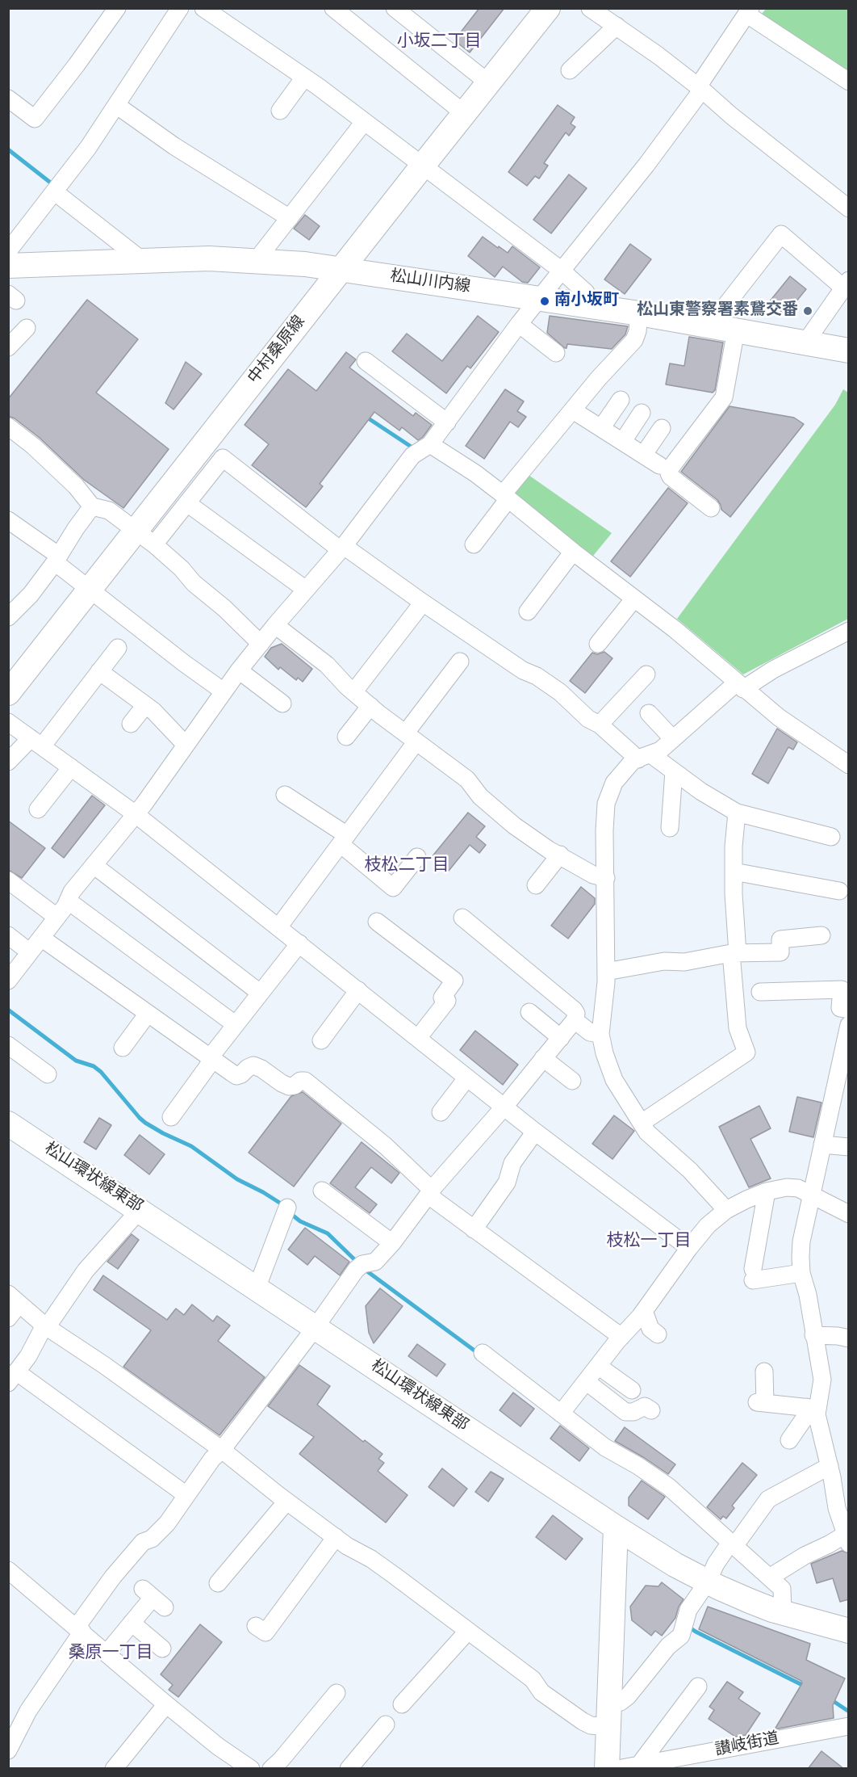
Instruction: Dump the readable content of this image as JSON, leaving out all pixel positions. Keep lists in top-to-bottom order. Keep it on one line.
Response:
{"streets":{"street":["松山川内線","中村桑原線","松山環状線東部","讃岐街道"]},"crossings":[["松山川内線","中村桑原線"]],"districts":["小坂二丁目","枝松二丁目","枝松一丁目","桑原一丁目"],"places":["南小坂町","松山東警察署素鵞交番"]}
